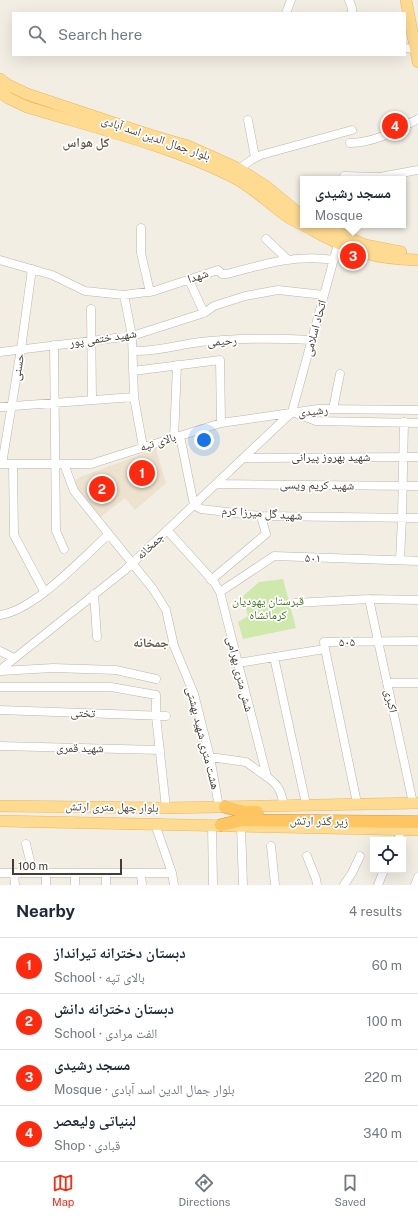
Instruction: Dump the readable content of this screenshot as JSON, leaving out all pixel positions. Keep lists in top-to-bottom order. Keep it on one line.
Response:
{"streets":{"highway":["زیر گذر ارتش"],"main road":["بلوار جمال الدین اسد آبادی","بلوار چهل متری ارتش"],"street":["شهدا","اتحاد اسلامی","شهید ختمی پور","رحیمی","حسنی","رشیدی","بالای تپه","شهید بهروز پیرانی","شهید کریم ویسی","شهید گل میرزا کرم","جمخانه","۵۰۱","۵۰۵","شش متری بهرامی","اکبری","تختی","هشت متری شهید بهشتی","شهید قمری"]},"crossings":[["بلوار جمال الدین اسد آبادی","اتحاد اسلامی"],["شهدا","اتحاد اسلامی"],["شهدا","حسنی"],["اتحاد اسلامی","شهید ختمی پور"],["اتحاد اسلامی","رحیمی"],["اتحاد اسلامی","رشیدی"],["اتحاد اسلامی","بالای تپه"],["اتحاد اسلامی","جمخانه"],["شهید ختمی پور","حسنی"],["حسنی","بالای تپه"],["رشیدی","بالای تپه"],["رشیدی","جمخانه"],["بالای تپه","جمخانه"],["بالای تپه","هشت متری شهید بهشتی"],["شهید بهروز پیرانی","جمخانه"],["شهید کریم ویسی","جمخانه"],["شهید گل میرزا کرم","جمخانه"],["جمخانه","شش متری بهرامی"],["جمخانه","هشت متری شهید بهشتی"],["۵۰۱","شش متری بهرامی"],["۵۰۵","شش متری بهرامی"],["۵۰۵","اکبری"],["شش متری بهرامی","بلوار چهل متری ارتش"],["اکبری","بلوار چهل متری ارتش"],["هشت متری شهید بهشتی","بلوار چهل متری ارتش"],["هشت متری شهید بهشتی","زیر گذر ارتش"],["بلوار چهل متری ارتش","زیر گذر ارتش"]],"districts":["کل هواس","جمخانه"],"parks":["قبرستان یهودیان کرمانشاه"],"scale_bar":"100 m","page":{"search":"Search here","pins":["4","3","1","2"],"popup":["مسجد رشیدی","Mosque"],"scale":"100 m","heading":["Nearby","4 results"],"list":[{"mark":"1","name":"دبستان دخترانه تیرانداز","note":"School · بالای تپه","value":"60 m"},{"mark":"2","name":"دبستان دخترانه دانش","note":"School · الفت مرادی","value":"100 m"},{"mark":"3","name":"مسجد رشیدی","note":"Mosque · بلوار جمال الدین اسد آبادی","value":"220 m"},{"mark":"4","name":"لبنیاتی ولیعصر","note":"Shop · قبادی","value":"340 m"}],"nav":["Map","Directions","Saved"]}}
